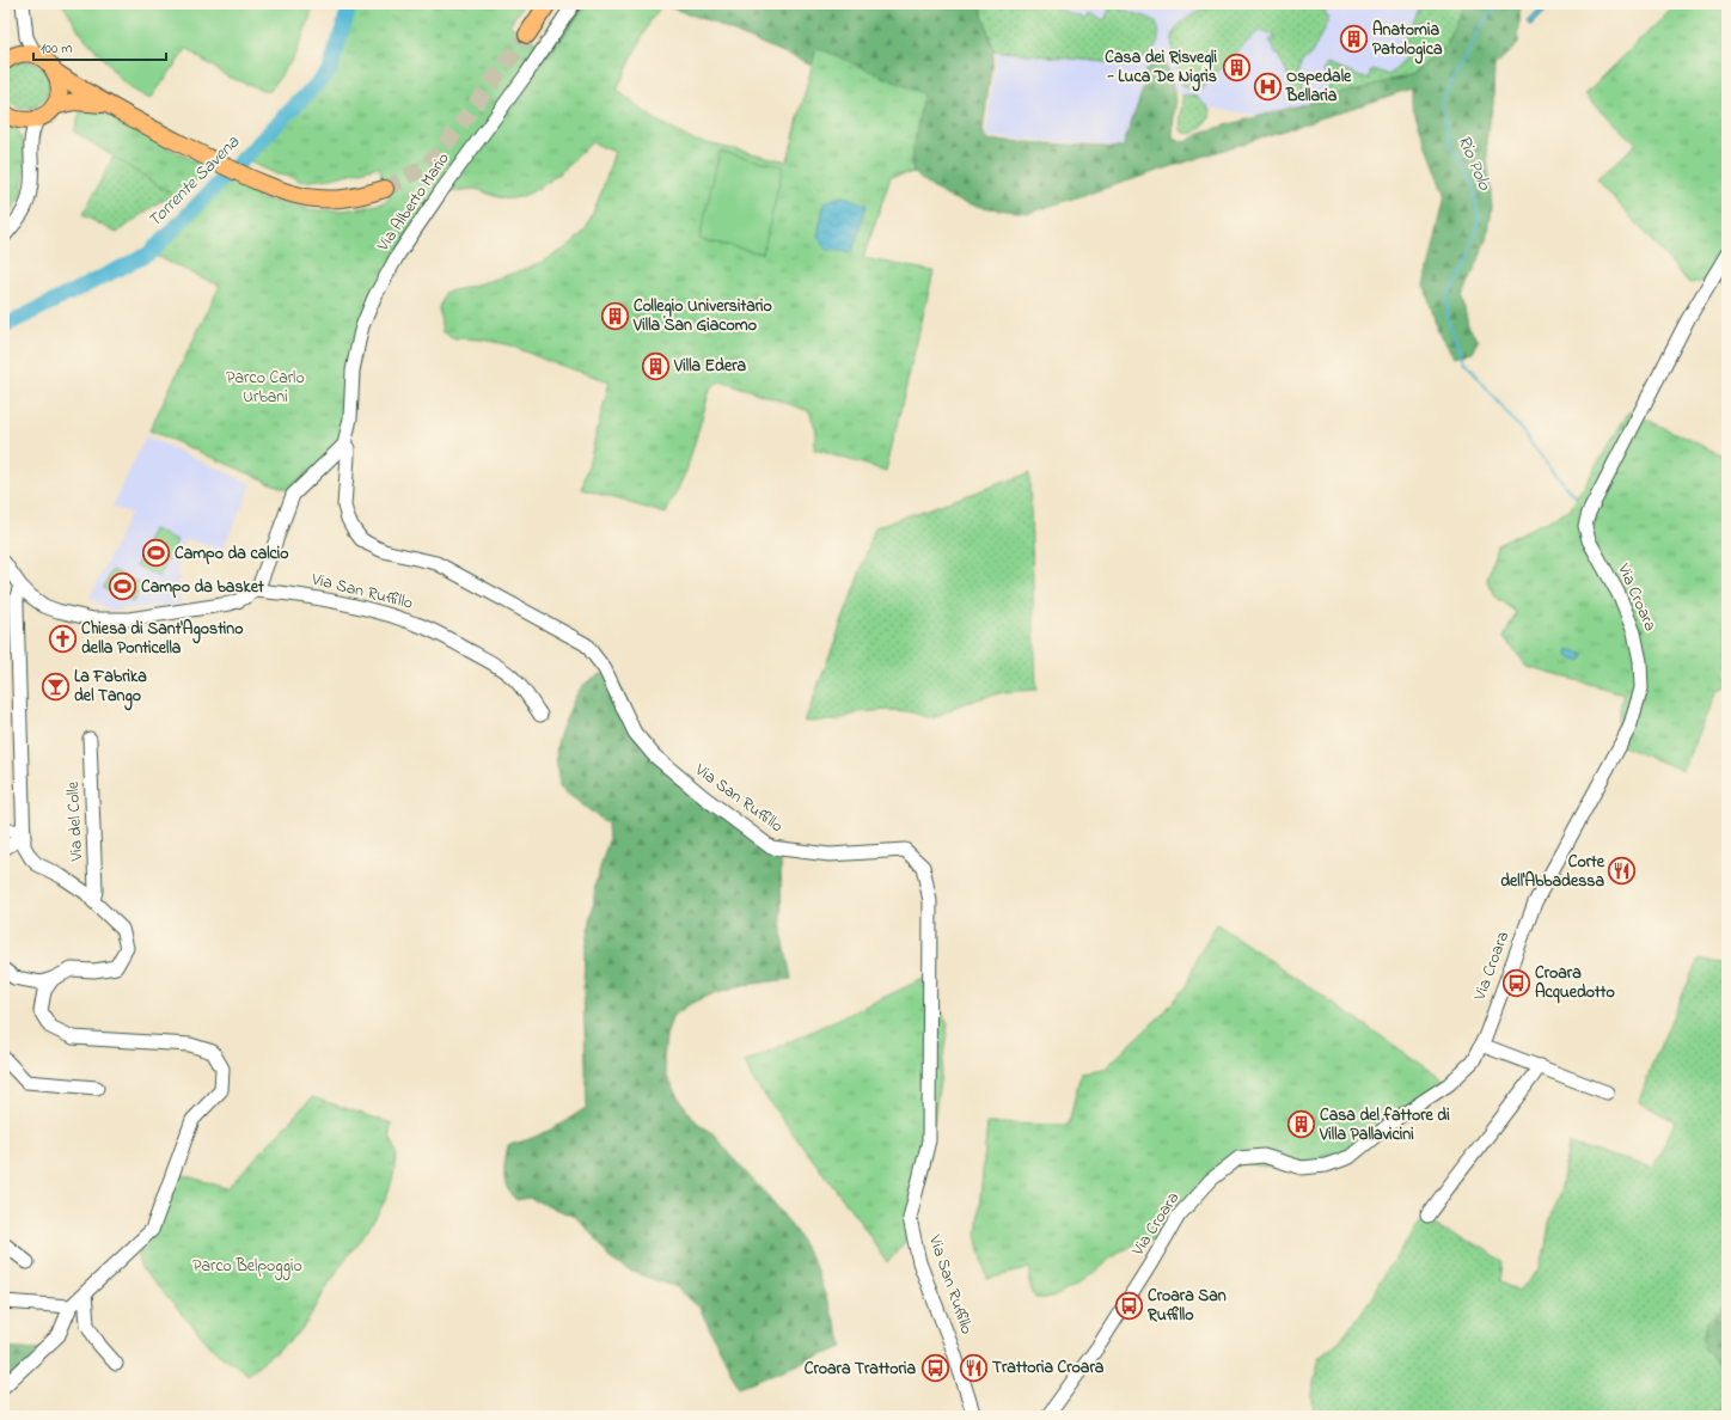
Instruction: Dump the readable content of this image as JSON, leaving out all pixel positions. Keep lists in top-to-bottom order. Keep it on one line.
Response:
{"streets":{"street":["Via Alberto Mario","Via San Ruffillo","Via Croara","Via del Colle"]},"crossings":[["Via Alberto Mario","Via San Ruffillo"]],"water":["Rio Polo","Torrente Savena"],"parks":["Parco Carlo Urbani","Parco Belpoggio"],"places":{"building":["Anatomia Patologica","Casa dei Risvegli - Luca De Nigris","Collegio Universitario Villa San Giacomo","Villa Edera","Casa del fattore di Villa Pallavicini"],"hospital":["Ospedale Bellaria"],"sports":["Campo da calcio","Campo da basket"],"church":["Chiesa di Sant'Agostino della Ponticella"],"bar":["La Fabrika del Tango"],"restaurant":["Corte dell'Abbadessa","Trattoria Croara"],"bus stop":["Croara Acquedotto","Croara San Ruffillo","Croara Trattoria"]},"scale_bar":"100 m"}
